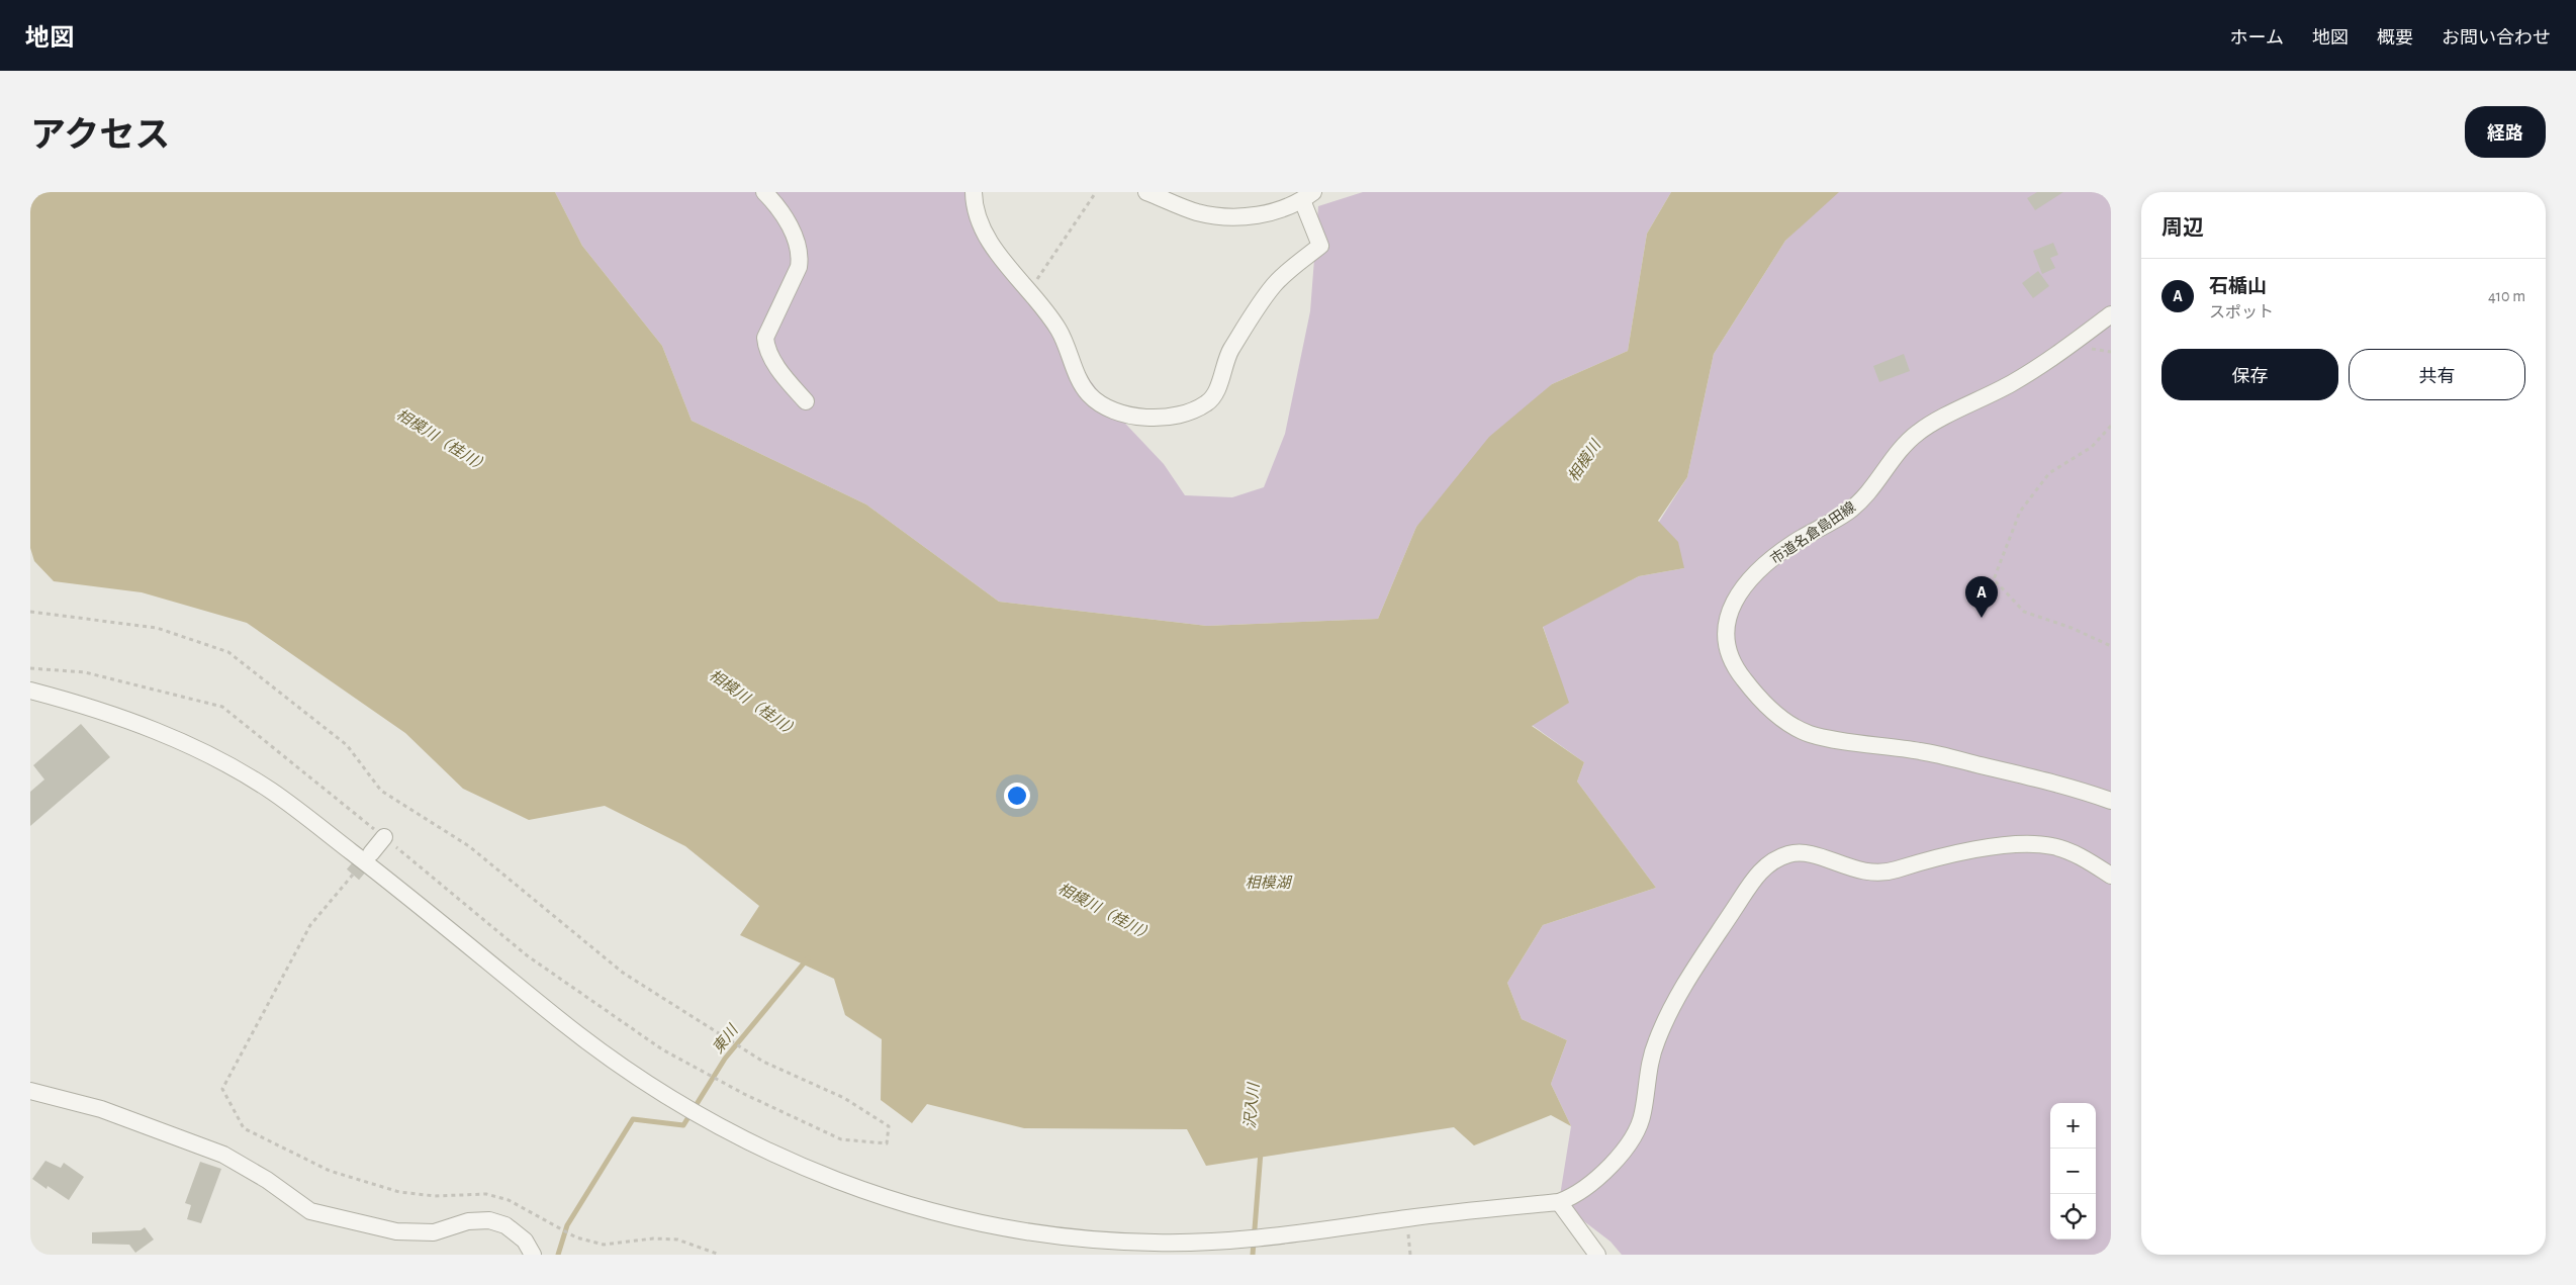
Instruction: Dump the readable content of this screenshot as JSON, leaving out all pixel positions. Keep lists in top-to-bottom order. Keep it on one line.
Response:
{"streets":{"street":["市道名倉島田線"]},"water":["相模川（桂川）","相模川","相模湖","東川","沢入川"],"page":{"header":"地図","nav":["ホーム","地図","概要","お問い合わせ"],"title":"アクセス","buttons":["経路",["保存","共有"]],"heading":"周辺","list":[{"mark":"A","name":"石楯山","note":"スポット","value":"410 m"}],"pins":"A","map_buttons":["+","−"]}}
